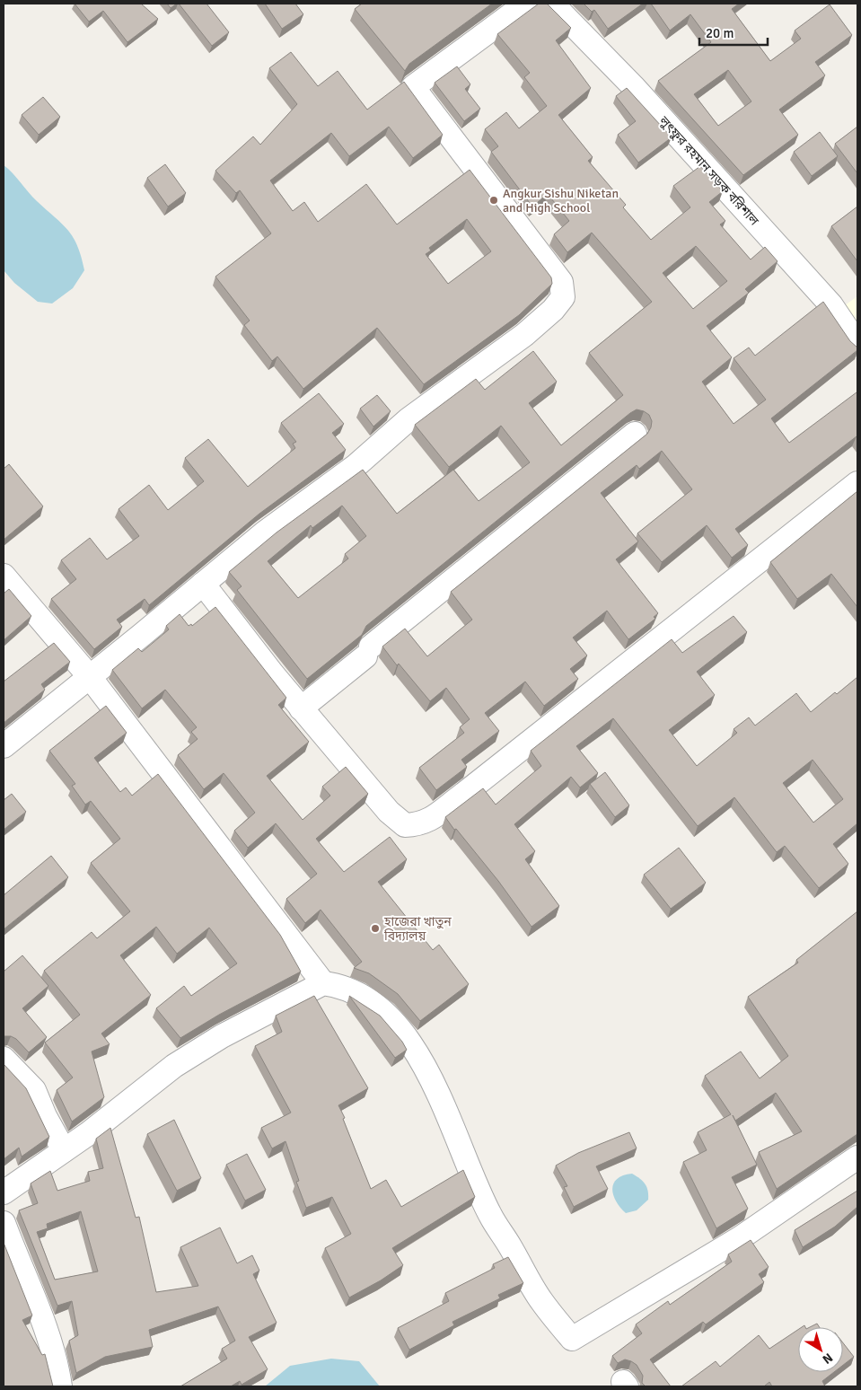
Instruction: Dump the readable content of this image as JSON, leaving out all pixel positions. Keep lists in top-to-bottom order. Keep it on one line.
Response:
{"streets":{"street":["লুৎফুর রহমান সড়ক বরিশাল"]},"places":["Angkur Sishu Niketan and High School","হাজেরা খাতুন বিদ্যালয়"],"scale_bar":"20 m","north":"bottom right"}
